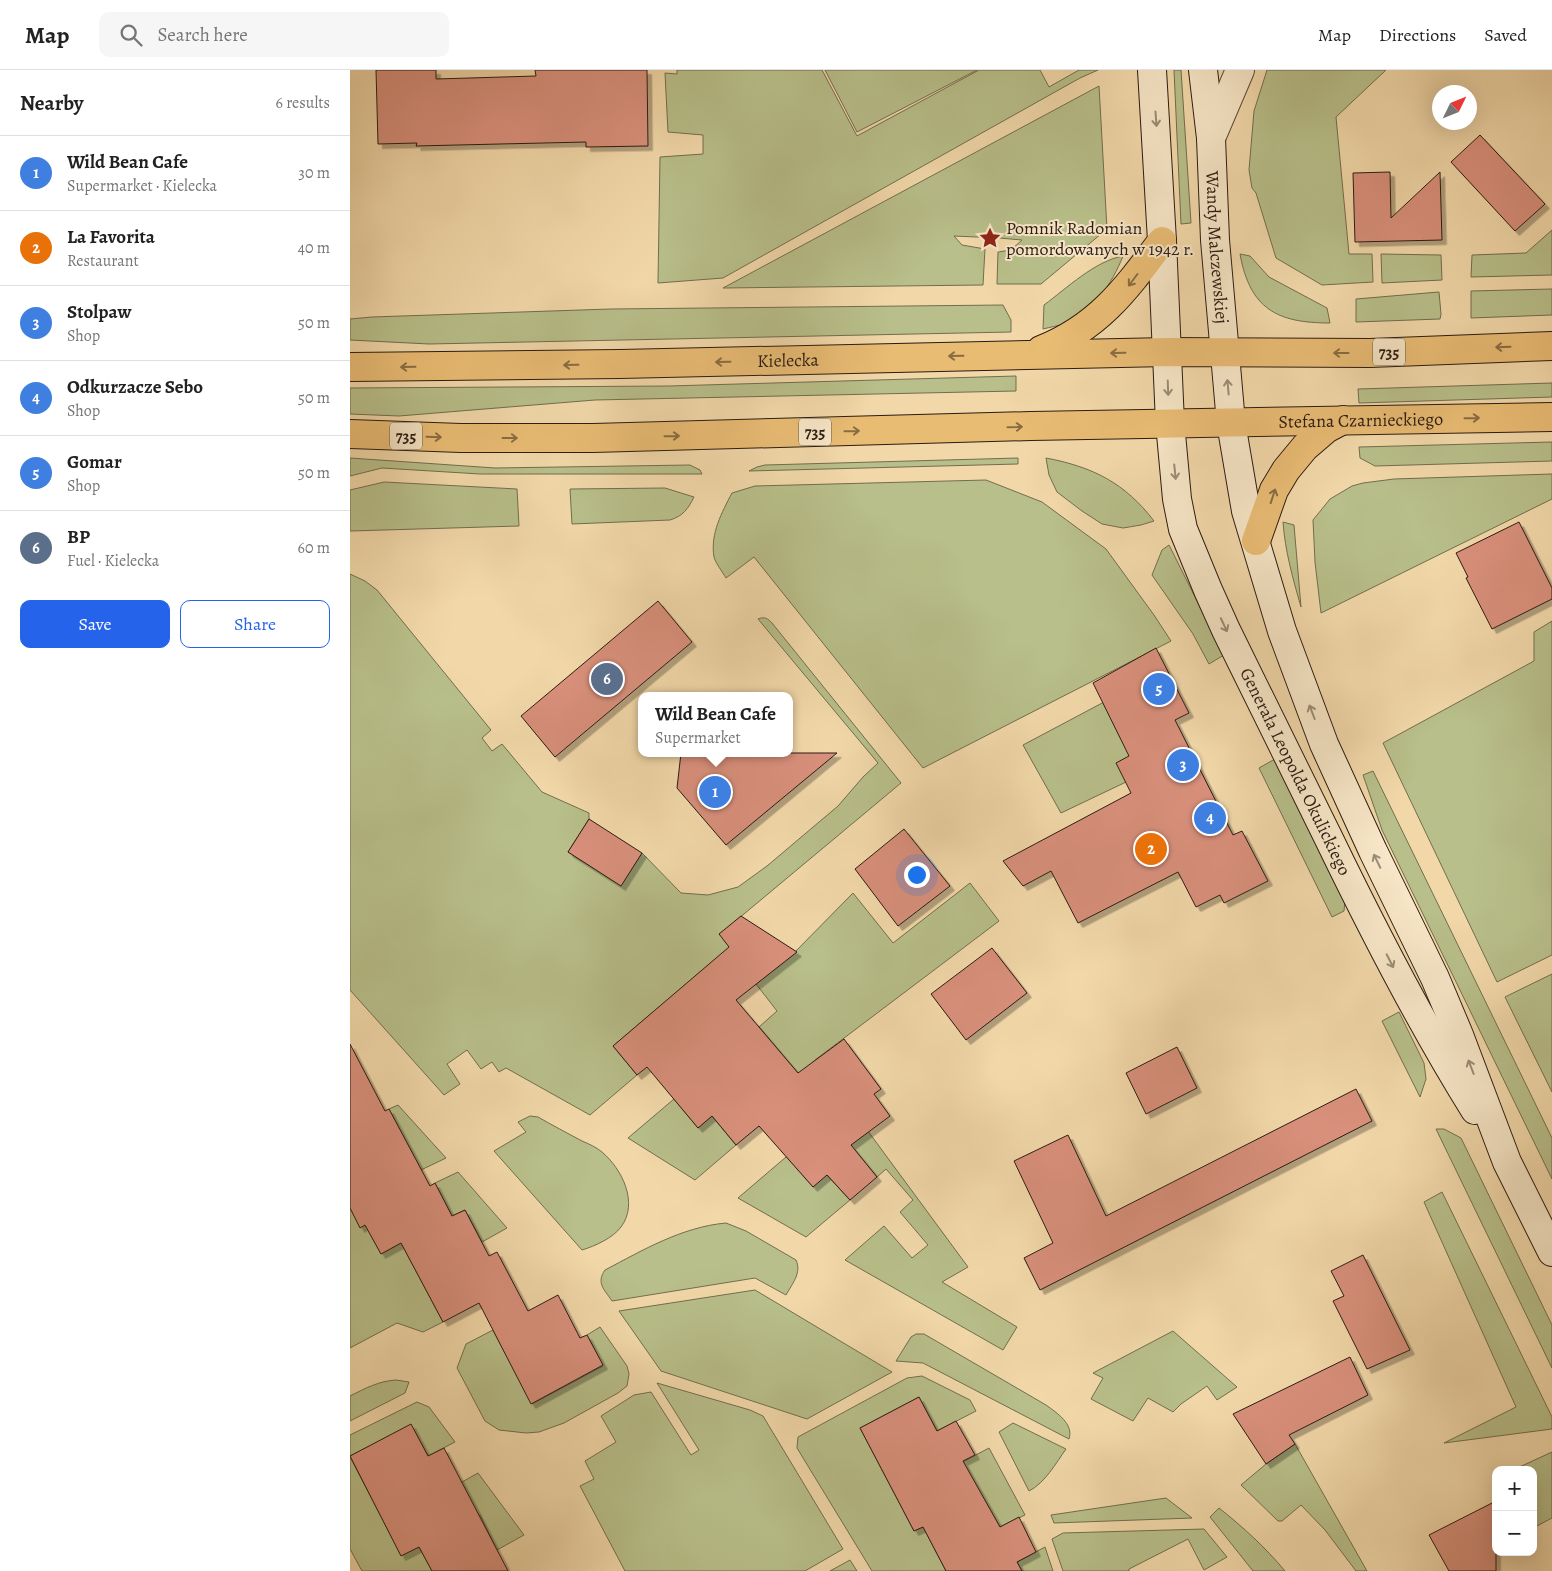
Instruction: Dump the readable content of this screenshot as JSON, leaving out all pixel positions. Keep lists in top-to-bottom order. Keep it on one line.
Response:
{"streets":{"main road":["Wandy Malczewskiej","735","Kielecka","Stefana Czarnieckiego","Generała Leopolda Okulickiego"]},"crossings":[["Wandy Malczewskiej","735"],["Wandy Malczewskiej","Kielecka"],["Wandy Malczewskiej","Stefana Czarnieckiego"],["Wandy Malczewskiej","Generała Leopolda Okulickiego"],["735","Kielecka"],["735","Stefana Czarnieckiego"],["735","Generała Leopolda Okulickiego"],["Kielecka","Generała Leopolda Okulickiego"],["Stefana Czarnieckiego","Generała Leopolda Okulickiego"]],"places":{"place":["Pomnik Radomian pomordowanych w 1942 r."]},"north":"top right","page":{"header":"Map","search":"Search here","nav":["Map","Directions","Saved"],"heading":["Nearby","6 results"],"list":[{"mark":"1","name":"Wild Bean Cafe","note":"Supermarket · Kielecka","value":"30 m"},{"mark":"2","name":"La Favorita","note":"Restaurant","value":"40 m"},{"mark":"3","name":"Stolpaw","note":"Shop","value":"50 m"},{"mark":"4","name":"Odkurzacze Sebo","note":"Shop","value":"50 m"},{"mark":"5","name":"Gomar","note":"Shop","value":"50 m"},{"mark":"6","name":"BP","note":"Fuel · Kielecka","value":"60 m"}],"buttons":["Save","Share"],"pins":["6","5","3","1","4","2"],"popup":["Wild Bean Cafe","Supermarket"],"map_buttons":["+","−"]}}
